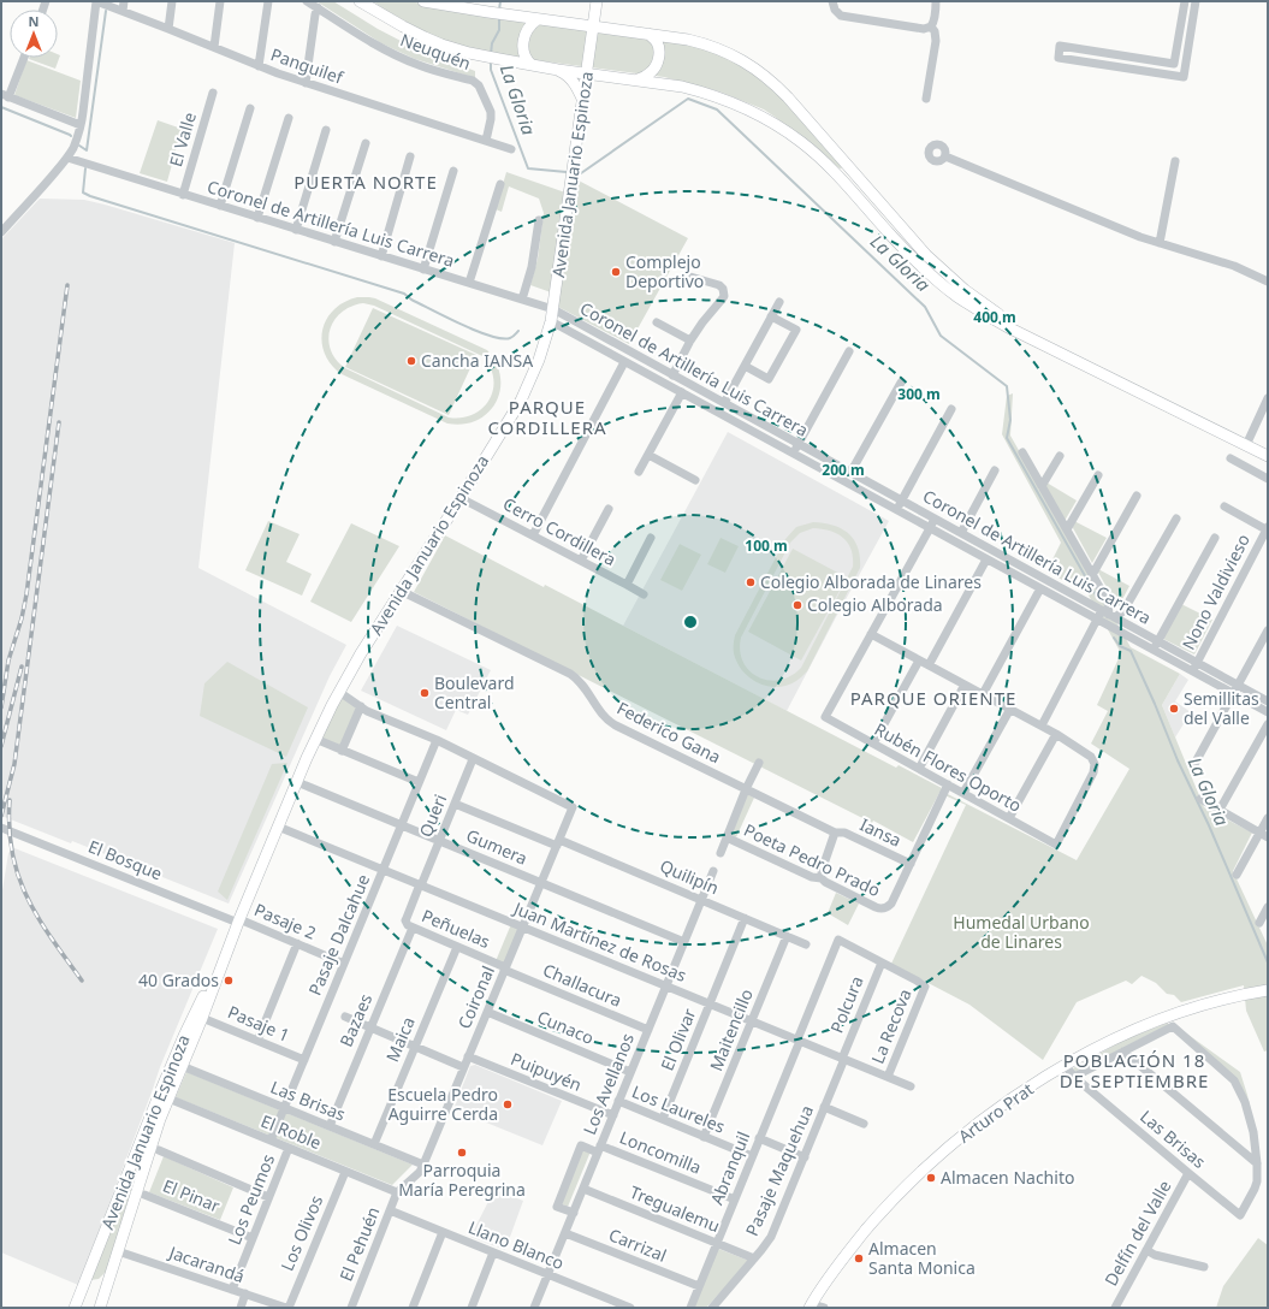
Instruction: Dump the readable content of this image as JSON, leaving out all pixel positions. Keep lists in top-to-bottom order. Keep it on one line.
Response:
{"streets":{"main road":["Avenida Januario Espinoza","Arturo Prat"],"street":["Neuquén","Panguilef","El Valle","Coronel de Artillería Luis Carrera","Cerro Cordillera","Nono Valdivieso","Federico Gana","Rubén Flores Oporto","Queri","Iansa","Gumera","El Bosque","Poeta Pedro Prado","Quilipín","Pasaje 2","Peñuelas","Pasaje Dalcahue","Juan Martínez de Rosas","Challacura","Coironal","Polcura","Bazaes","Pasaje 1","La Recova","Cunaco","Maitencillo","Maica","El Olivar","Puipuyén","Los Avellanos","Las Brisas","Los Laureles","El Roble","Loncomilla","Abranquil","Pasaje Maquehua","El Pinar","Los Peumos","Tregualemu","Los Olivos","Delfín del Valle","El Pehuén","Llano Blanco","Carrizal","Jacarandá"]},"crossings":[["Neuquén","Panguilef"],["El Valle","Coronel de Artillería Luis Carrera"],["Avenida Januario Espinoza","Coronel de Artillería Luis Carrera"],["Avenida Januario Espinoza","Cerro Cordillera"],["Avenida Januario Espinoza","Federico Gana"],["Avenida Januario Espinoza","Gumera"],["Avenida Januario Espinoza","El Bosque"],["Avenida Januario Espinoza","Pasaje 2"],["Avenida Januario Espinoza","Juan Martínez de Rosas"],["Avenida Januario Espinoza","Pasaje 1"],["Avenida Januario Espinoza","Las Brisas"],["Avenida Januario Espinoza","Jacarandá"],["Coronel de Artillería Luis Carrera","Nono Valdivieso"],["Federico Gana","Iansa"],["Queri","Gumera"],["Queri","Quilipín"],["Queri","Peñuelas"],["Queri","Juan Martínez de Rosas"],["Queri","Coironal"],["Iansa","Poeta Pedro Prado"],["Gumera","Pasaje Dalcahue"],["Gumera","Coironal"],["Gumera","Los Avellanos"],["El Bosque","Pasaje 2"],["Quilipín","Coironal"],["Quilipín","Maitencillo"],["Quilipín","El Olivar"],["Quilipín","Los Avellanos"],["Pasaje 2","Pasaje Dalcahue"],["Peñuelas","Juan Martínez de Rosas"],["Peñuelas","Challacura"],["Peñuelas","Coironal"],["Peñuelas","Bazaes"],["Peñuelas","Maica"],["Pasaje Dalcahue","Juan Martínez de Rosas"],["Pasaje Dalcahue","Pasaje 1"],["Pasaje Dalcahue","Las Brisas"],["Pasaje Dalcahue","El Roble"],["Juan Martínez de Rosas","Coironal"],["Juan Martínez de Rosas","Polcura"],["Juan Martínez de Rosas","La Recova"],["Juan Martínez de Rosas","Maitencillo"],["Juan Martínez de Rosas","El Olivar"],["Juan Martínez de Rosas","Los Avellanos"],["Juan Martínez de Rosas","Abranquil"],["Juan Martínez de Rosas","Pasaje Maquehua"],["Challacura","Coironal"],["Challacura","Los Avellanos"],["Coironal","Cunaco"],["Coironal","Puipuyén"],["Coironal","Las Brisas"],["Coironal","El Roble"],["Coironal","El Pehuén"],["Polcura","La Recova"],["Polcura","Abranquil"],["Polcura","Pasaje Maquehua"],["Bazaes","Las Brisas"],["La Recova","Abranquil"],["Cunaco","Los Avellanos"],["Maitencillo","Los Laureles"],["Maica","Las Brisas"],["El Olivar","Los Laureles"],["Puipuyén","Los Avellanos"],["Los Avellanos","Los Laureles"],["Los Avellanos","Loncomilla"],["Los Avellanos","Tregualemu"],["Los Avellanos","Llano Blanco"],["Los Avellanos","Carrizal"],["Las Brisas","Arturo Prat"],["Las Brisas","Delfín del Valle"],["Los Laureles","Abranquil"],["El Roble","Los Peumos"],["El Roble","Los Olivos"],["El Roble","El Pehuén"],["Loncomilla","Abranquil"],["Abranquil","Tregualemu"],["Abranquil","Carrizal"],["Pasaje Maquehua","Tregualemu"],["El Pinar","Los Peumos"],["Los Peumos","Jacarandá"],["Los Olivos","Jacarandá"],["El Pehuén","Llano Blanco"]],"districts":["PUERTA NORTE","PARQUE CORDILLERA","PARQUE ORIENTE","POBLACIÓN 18 DE SEPTIEMBRE"],"water":["La Gloria"],"parks":["Humedal Urbano de Linares"],"places":["Complejo Deportivo","Cancha IANSA","Colegio Alborada de Linares","Colegio Alborada","Boulevard Central","Semillitas del Valle","40 Grados","Escuela Pedro Aguirre Cerda","Parroquia María Peregrina","Almacen Nachito","Almacen Santa Monica"],"north":"top","rings":["400 m","300 m","200 m","100 m"]}
